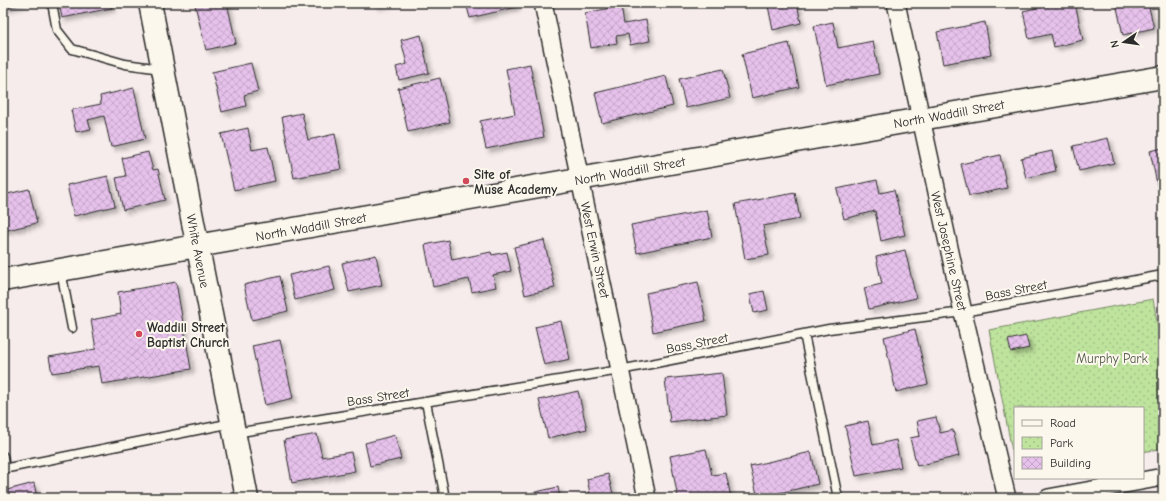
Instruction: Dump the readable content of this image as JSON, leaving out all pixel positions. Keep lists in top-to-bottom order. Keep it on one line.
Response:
{"streets":{"street":["North Waddill Street","West Erwin Street","White Avenue","West Josephine Street"],"lane":["Bass Street"]},"crossings":[["North Waddill Street","West Erwin Street"],["North Waddill Street","White Avenue"],["North Waddill Street","West Josephine Street"],["West Erwin Street","Bass Street"],["White Avenue","Bass Street"],["West Josephine Street","Bass Street"]],"parks":["Murphy Park"],"places":["Site of Muse Academy","Waddill Street Baptist Church"],"legend":["Road","Park","Building"],"north":"left"}
